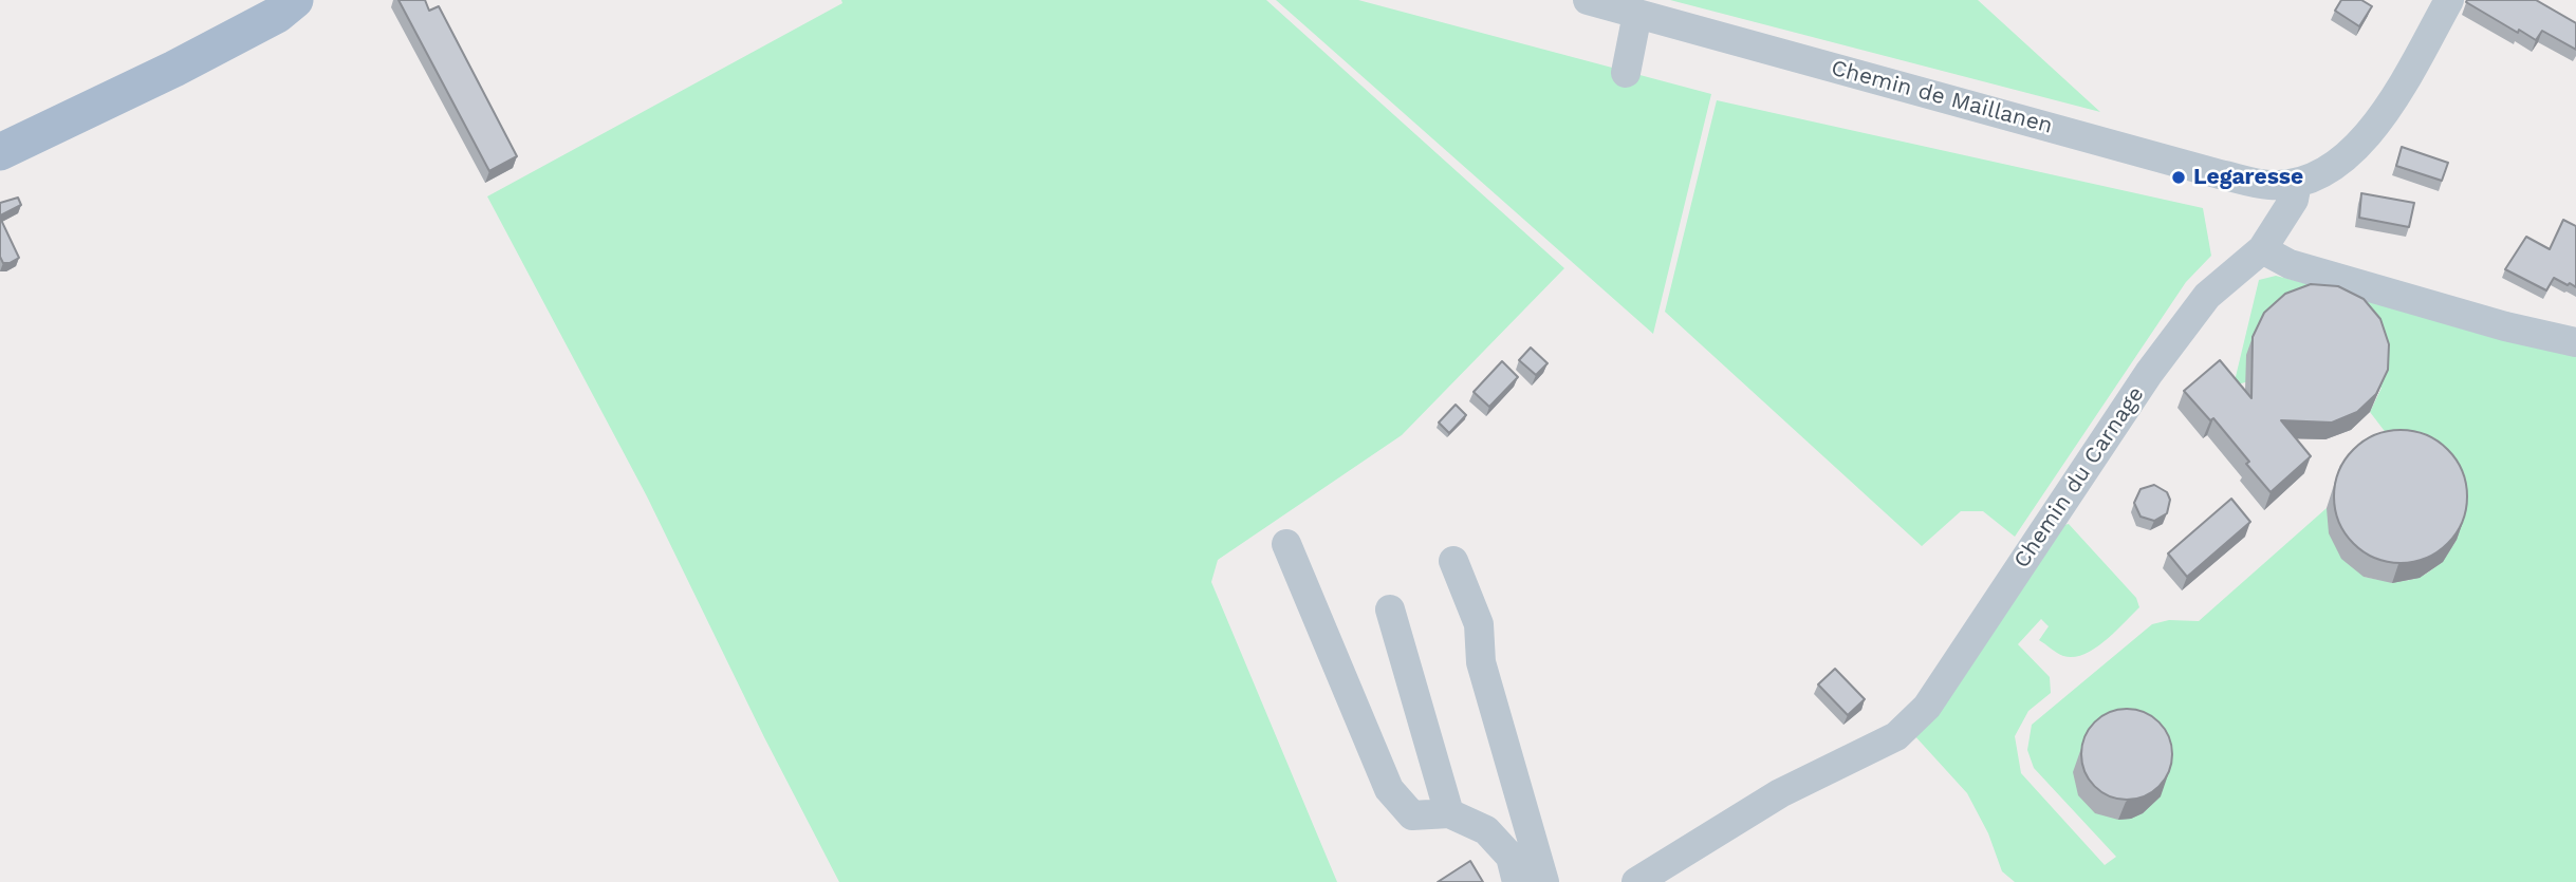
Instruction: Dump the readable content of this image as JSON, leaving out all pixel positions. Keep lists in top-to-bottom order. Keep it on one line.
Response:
{"streets":{"street":["Chemin de Maillanen","Chemin du Carnage"]},"crossings":[["Chemin de Maillanen","Chemin du Carnage"]],"places":["Legaresse"]}
